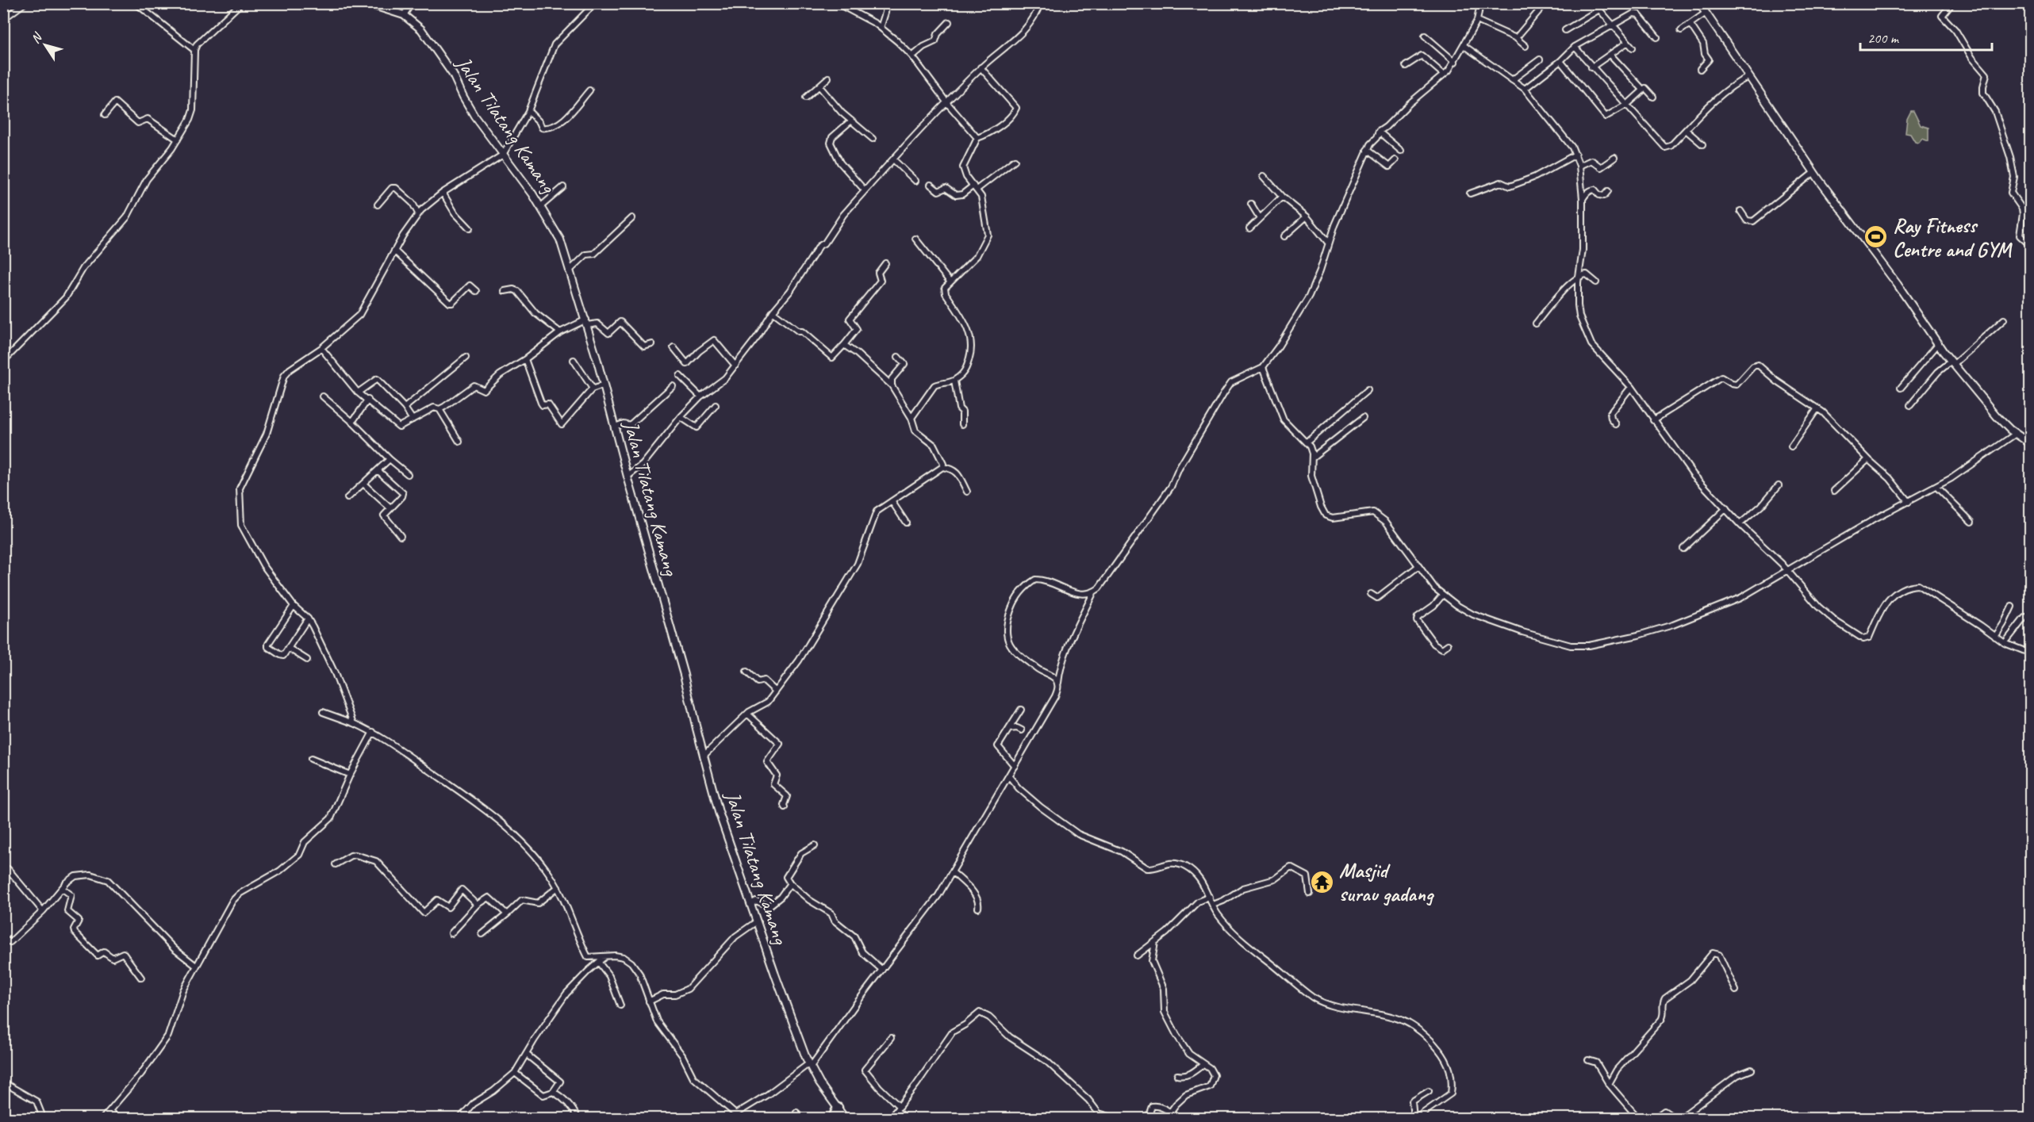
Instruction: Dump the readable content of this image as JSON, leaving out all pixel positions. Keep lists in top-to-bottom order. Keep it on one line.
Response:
{"streets":{"street":["Jalan Tilatang Kamang"]},"places":{"sports":["Ray Fitness Centre and GYM"],"temple":["Masjid surau gadang"]},"scale_bar":"200 m","north":"top left"}
